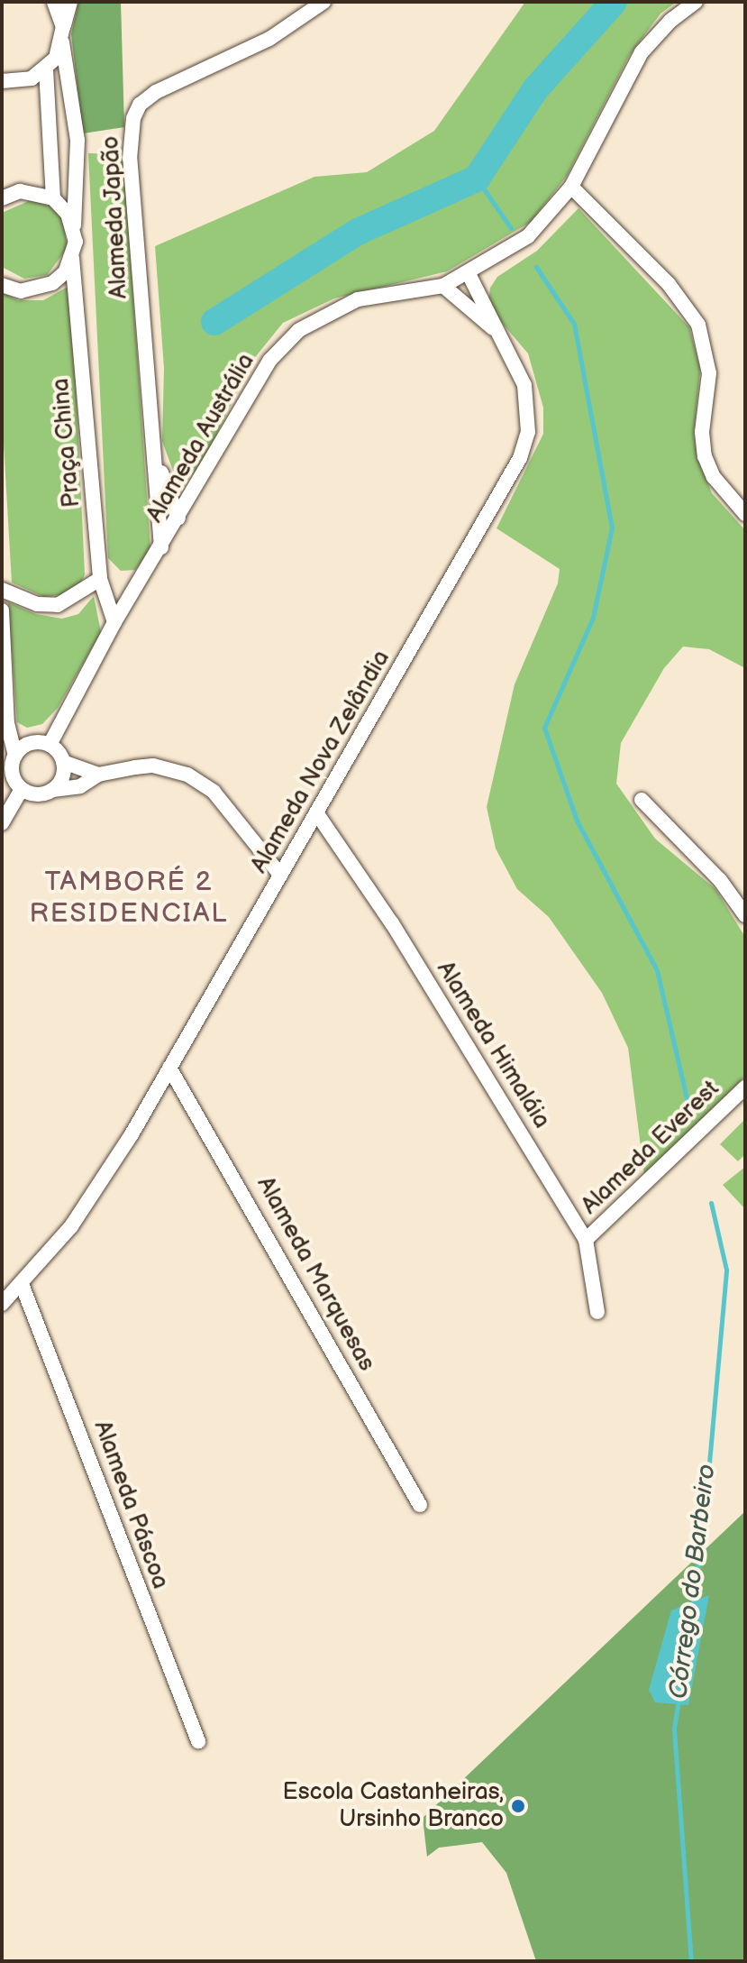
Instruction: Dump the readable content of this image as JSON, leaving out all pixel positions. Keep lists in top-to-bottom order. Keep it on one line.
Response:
{"streets":{"street":["Alameda Japão","Alameda Austrália","Praça China","Alameda Nova Zelândia","Alameda Himaláia","Alameda Everest","Alameda Marquesas","Alameda Páscoa"]},"crossings":[["Alameda Japão","Alameda Austrália"],["Alameda Austrália","Praça China"],["Alameda Austrália","Alameda Nova Zelândia"],["Alameda Nova Zelândia","Alameda Himaláia"],["Alameda Nova Zelândia","Alameda Marquesas"],["Alameda Nova Zelândia","Alameda Páscoa"],["Alameda Himaláia","Alameda Everest"]],"districts":["TAMBORÉ 2 RESIDENCIAL"],"water":["Córrego do Barbeiro"],"places":["Escola Castanheiras, Ursinho Branco"]}
